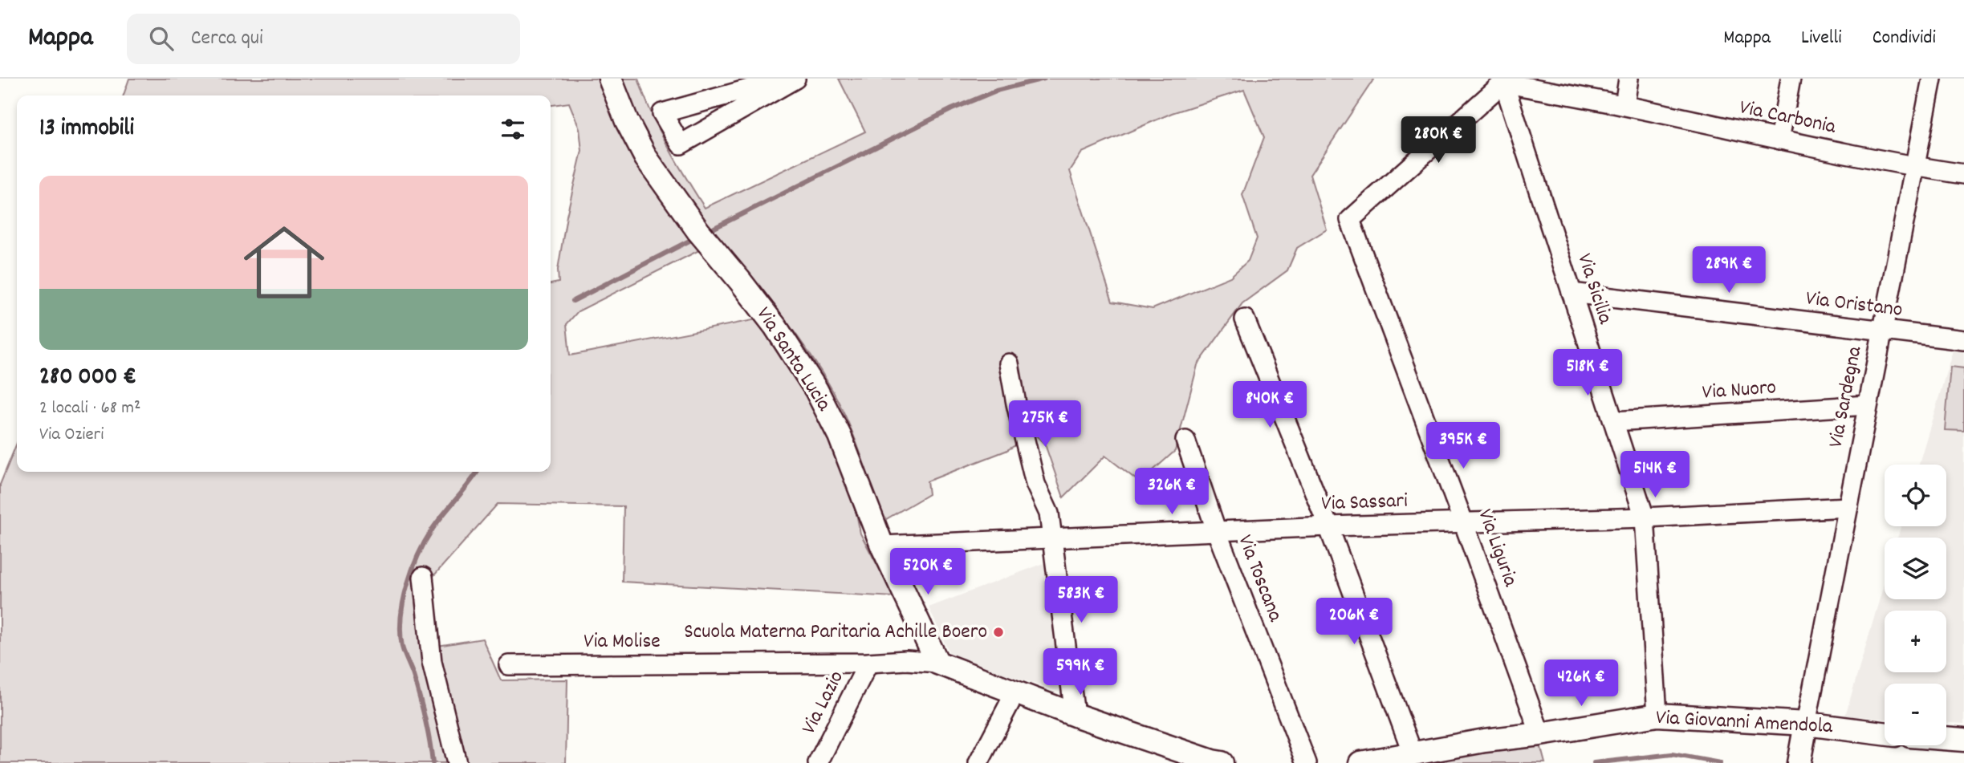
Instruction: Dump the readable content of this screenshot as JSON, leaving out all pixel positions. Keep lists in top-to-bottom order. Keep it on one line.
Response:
{"streets":{"street":["Via Carbonia","Via Sicilia","Via Oristano","Via Santa Lucia","Via Nuoro","Via Sardegna","Via Sassari","Via Liguria","Via Toscana","Via Molise","Via Lazio","Via Giovanni Amendola"]},"crossings":[["Via Carbonia","Via Sicilia"],["Via Carbonia","Via Sardegna"],["Via Carbonia","Via Liguria"],["Via Sicilia","Via Oristano"],["Via Sicilia","Via Nuoro"],["Via Sicilia","Via Sassari"],["Via Sicilia","Via Liguria"],["Via Sicilia","Via Giovanni Amendola"],["Via Oristano","Via Sardegna"],["Via Santa Lucia","Via Sassari"],["Via Santa Lucia","Via Molise"],["Via Nuoro","Via Sardegna"],["Via Sardegna","Via Sassari"],["Via Sardegna","Via Giovanni Amendola"],["Via Sassari","Via Liguria"],["Via Sassari","Via Toscana"],["Via Liguria","Via Giovanni Amendola"],["Via Molise","Via Lazio"]],"places":["Scuola Materna Paritaria Achille Boero"],"page":{"header":"Mappa","search":"Cerca qui","nav":["Mappa","Livelli","Condividi"],"heading":"13 immobili","price":["280K €","289K €","518K €","840K €","275K €","395K €","514K €","326K €","520K €","583K €","206K €","599K €","426K €"],"list":[{"name":"280 000 €","note":"2 locali · 68 m² · Via Ozieri"}],"map_buttons":["+","−"]}}
